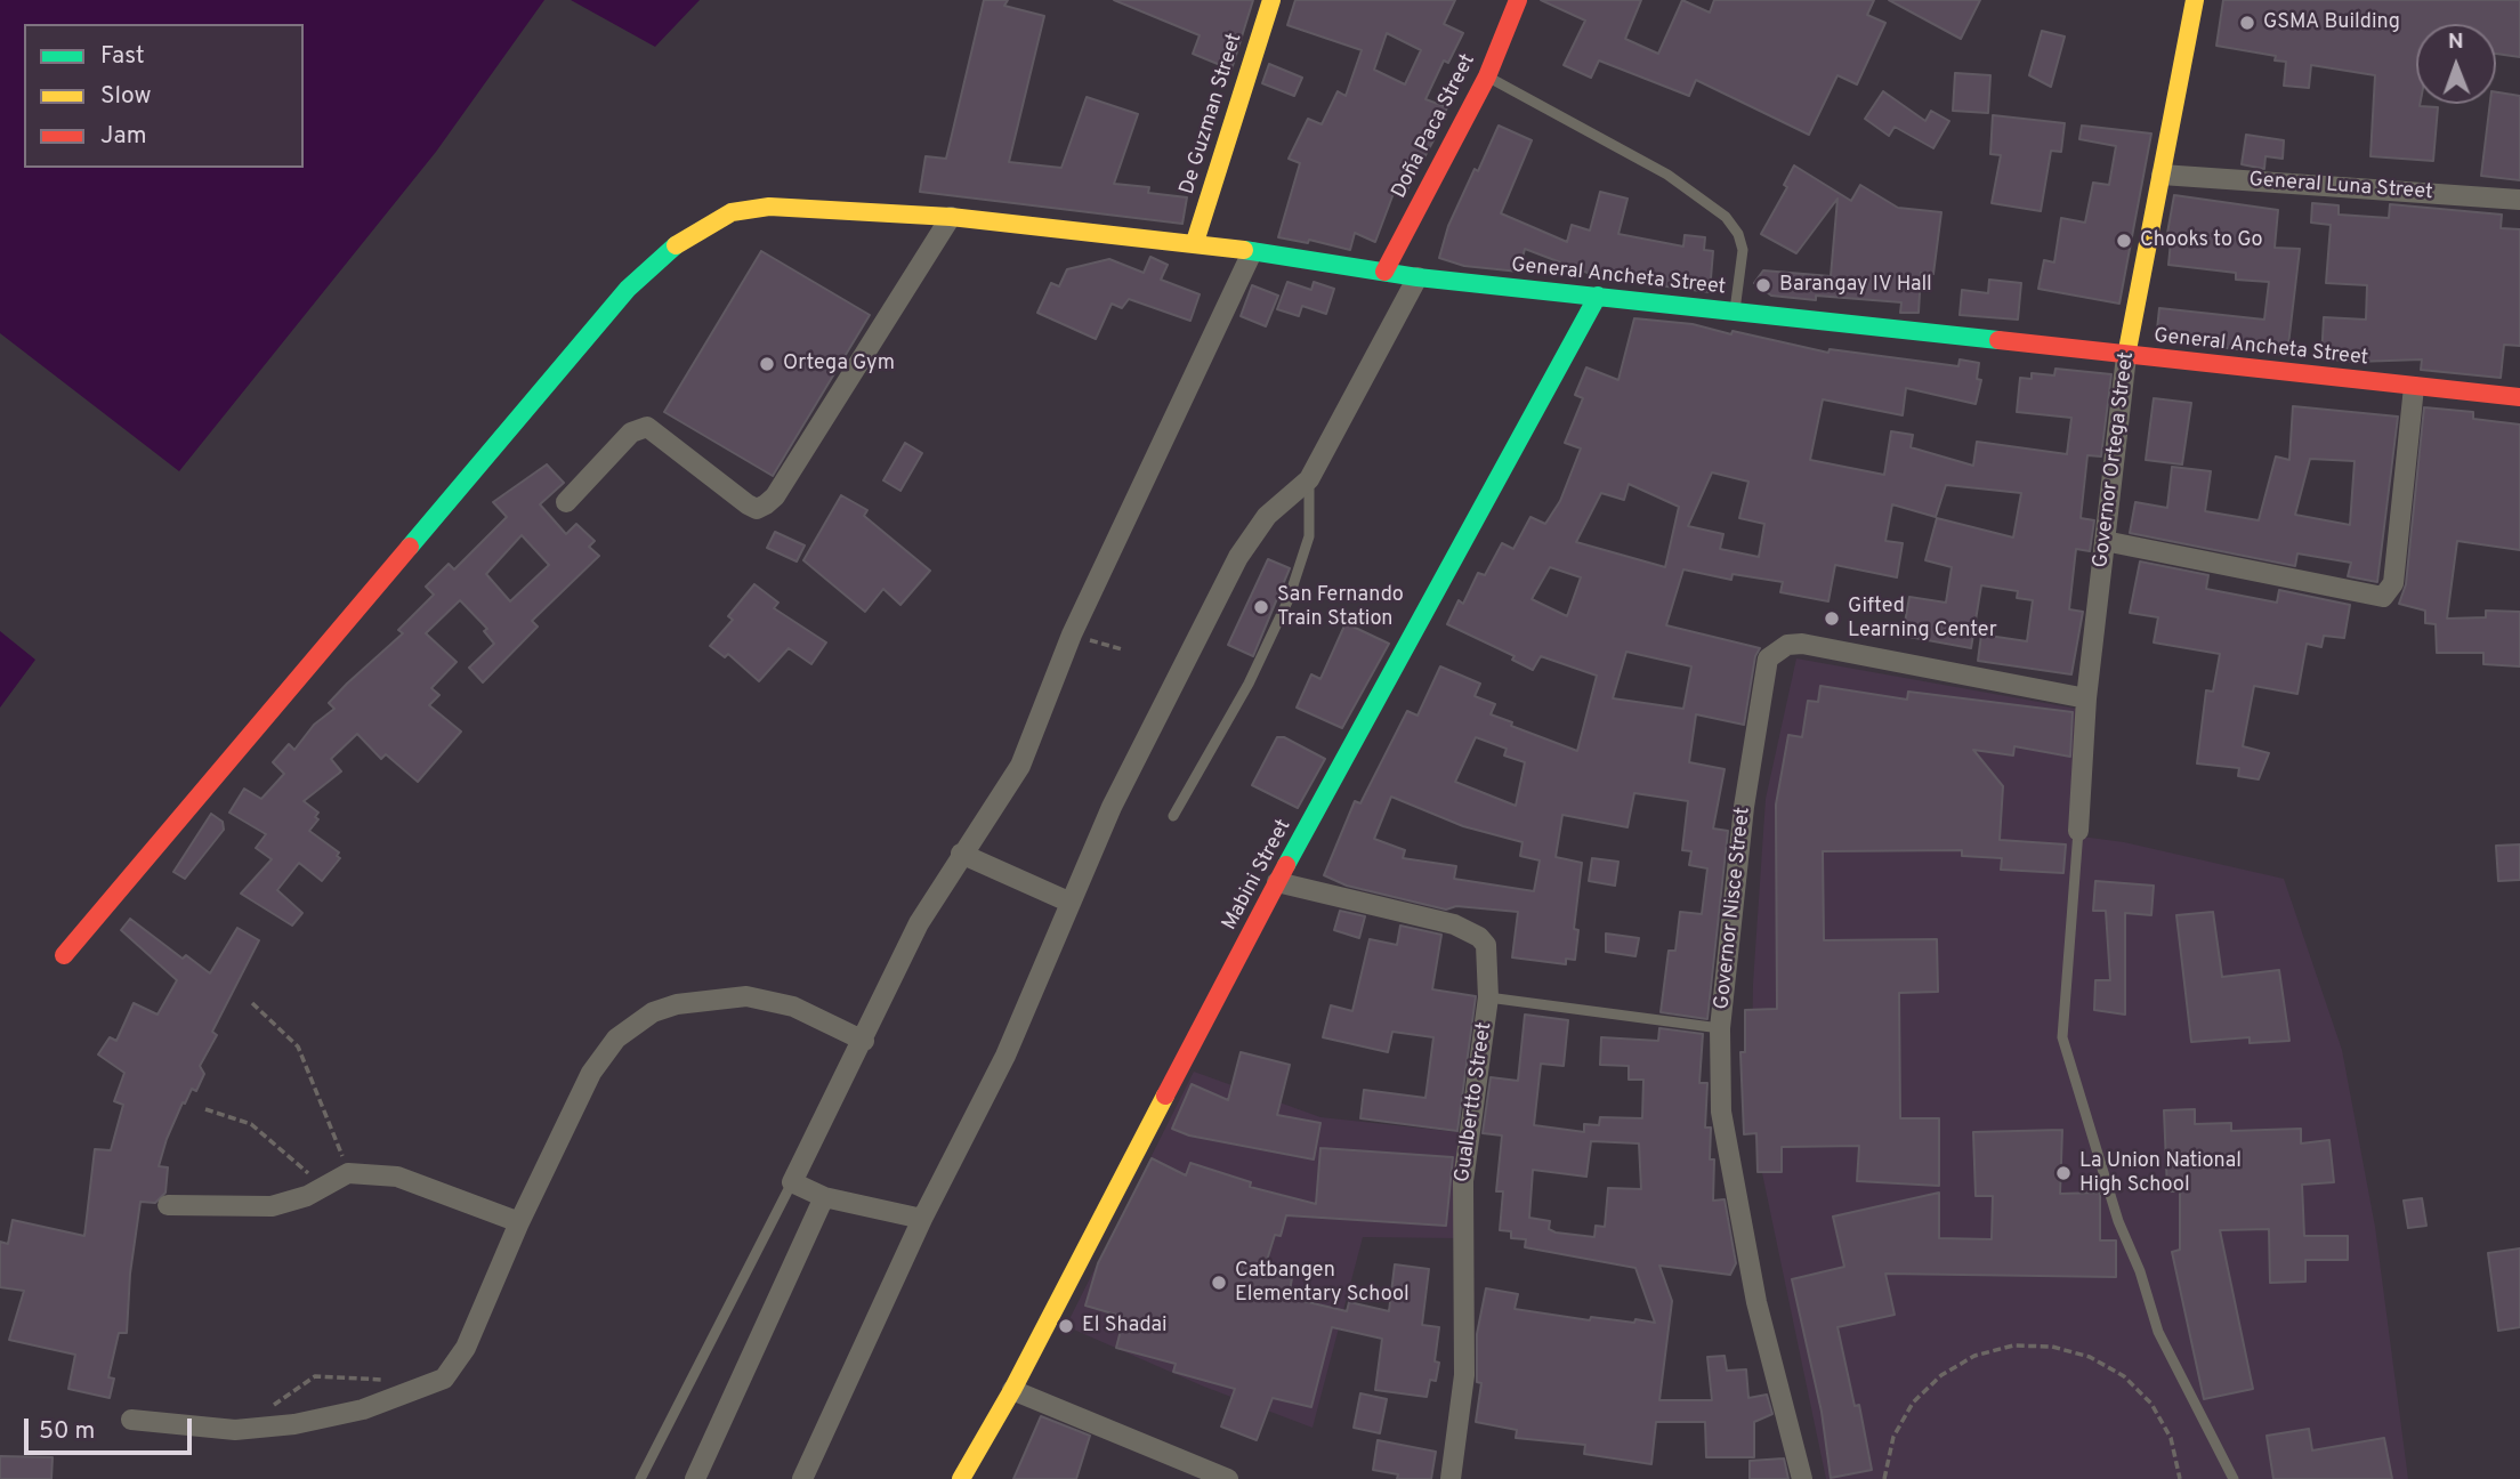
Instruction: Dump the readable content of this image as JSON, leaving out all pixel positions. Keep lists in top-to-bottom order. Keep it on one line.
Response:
{"streets":{"main road":["De Guzman Street","Doña Paca Street","General Ancheta Street","Governor Ortega Street","Mabini Street"],"street":["General Luna Street","Governor Nisce Street","Gualbertto Street"]},"crossings":[["De Guzman Street","General Ancheta Street"],["Doña Paca Street","General Ancheta Street"],["General Luna Street","Governor Ortega Street"],["General Ancheta Street","Governor Ortega Street"],["General Ancheta Street","Mabini Street"],["Governor Ortega Street","Governor Nisce Street"],["Mabini Street","Gualbertto Street"]],"places":["GSMA Building","Chooks to Go","Barangay IV Hall","Ortega Gym","San Fernando Train Station","Gifted Learning Center","La Union National High School","Catbangen Elementary School","El Shadai"],"legend":["Fast","Slow","Jam"],"scale_bar":"50 m","north":"top"}
